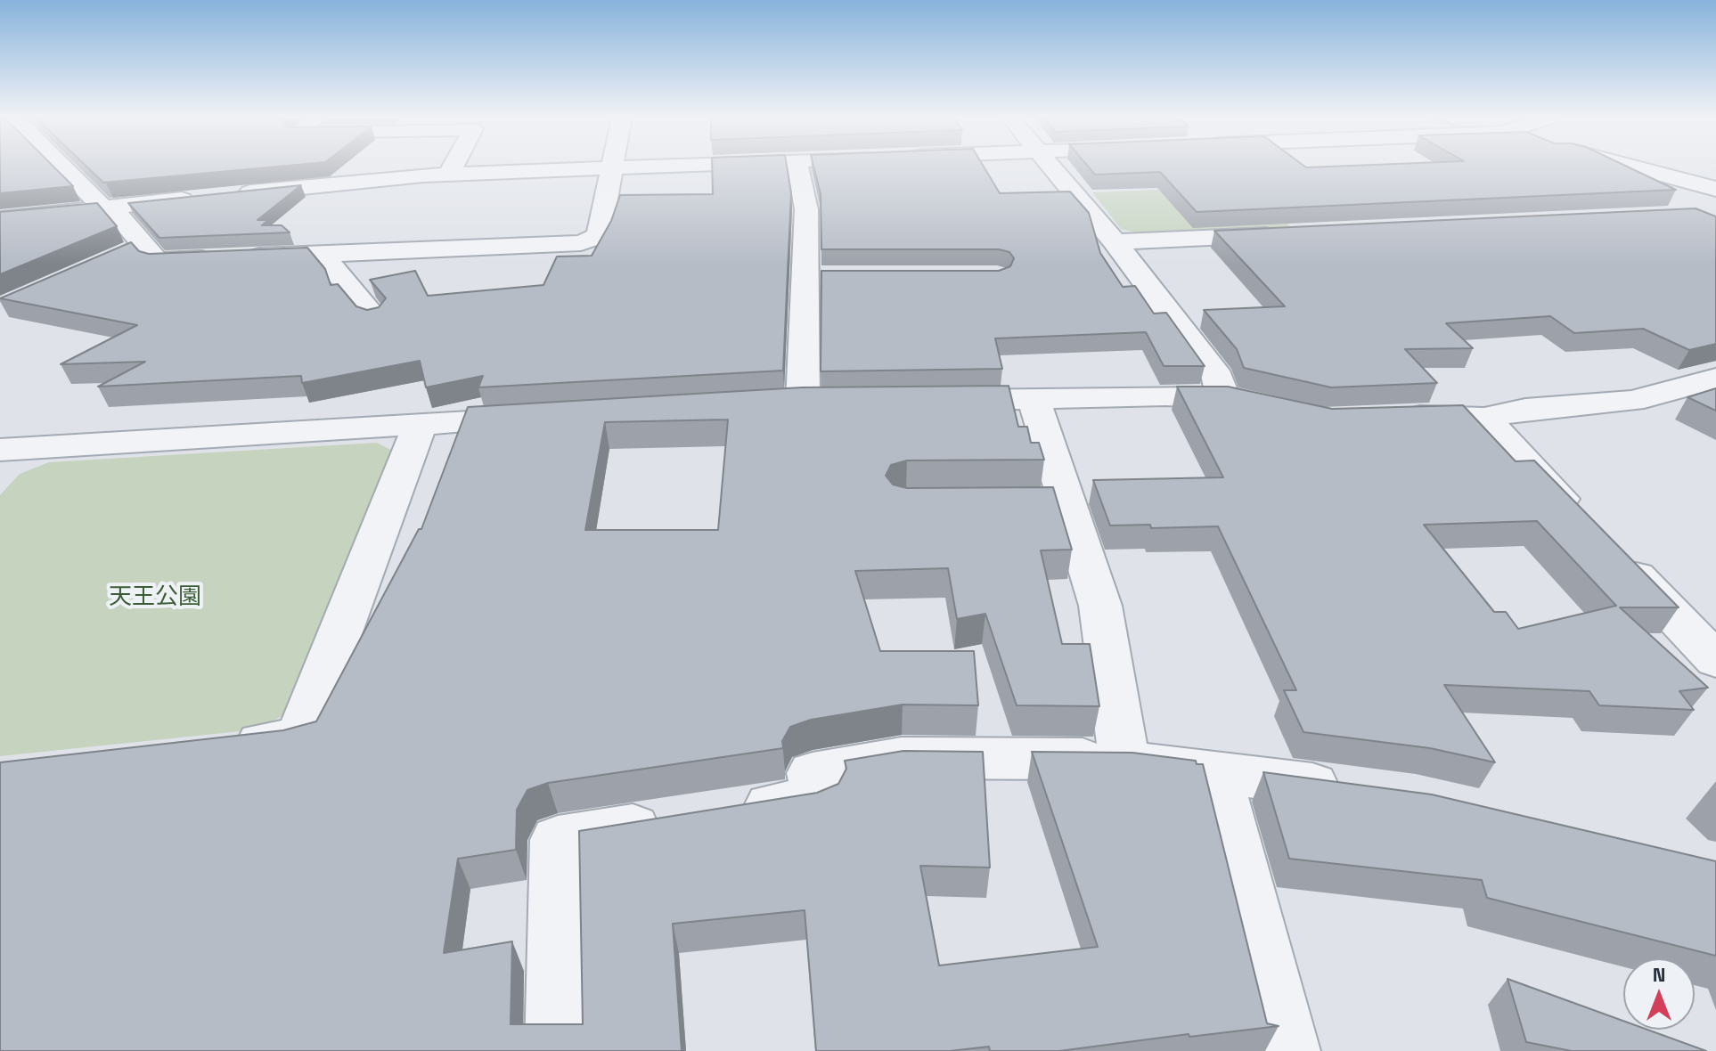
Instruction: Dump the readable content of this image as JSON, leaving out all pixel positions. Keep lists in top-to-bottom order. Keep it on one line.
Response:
{"parks":["天王公園"],"north":"top"}
